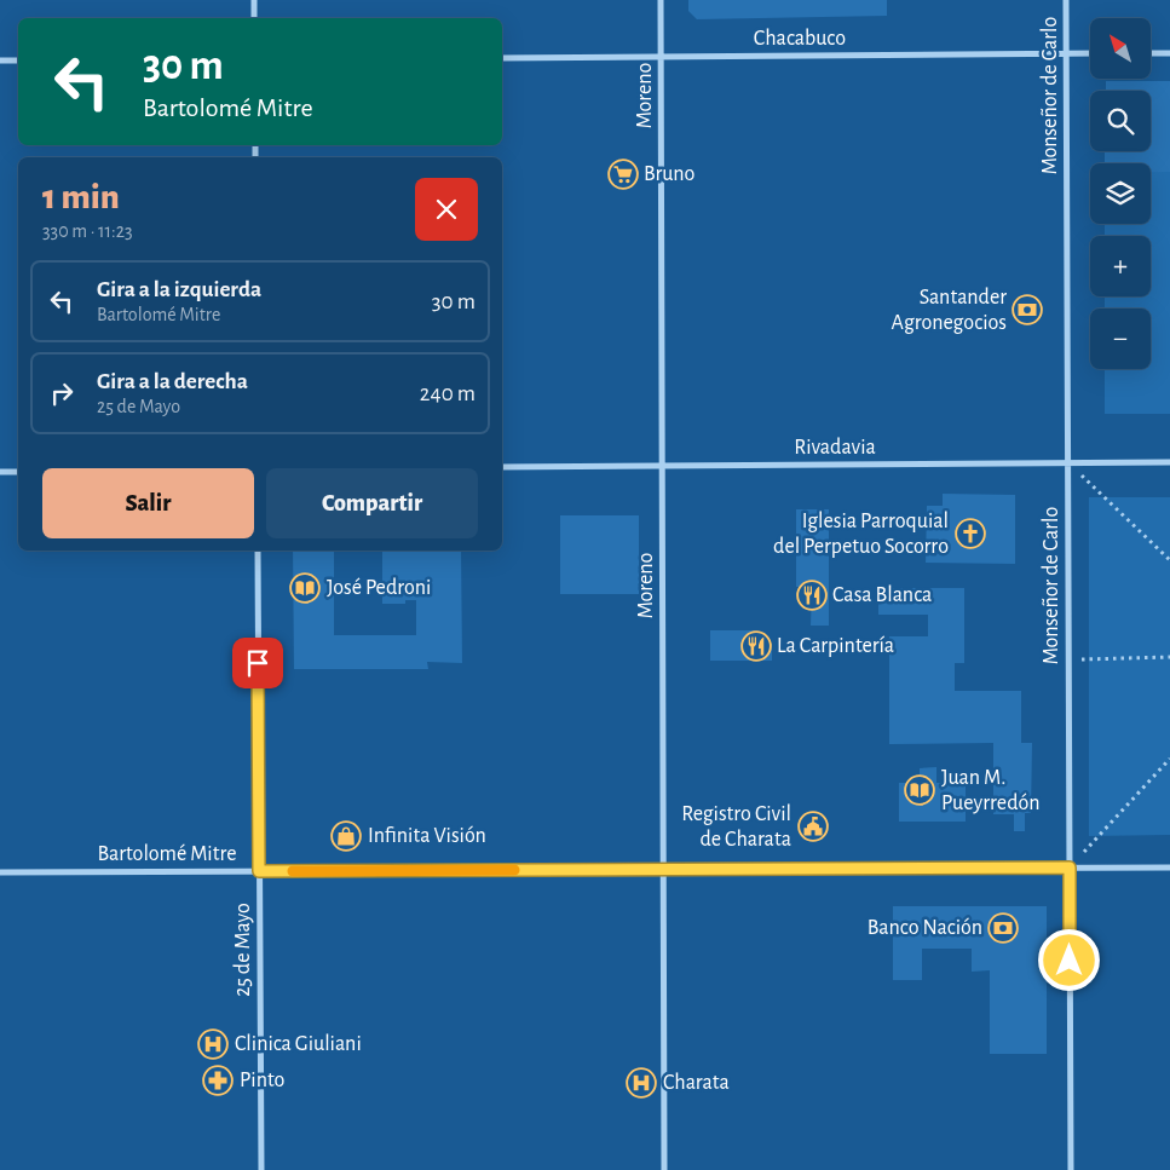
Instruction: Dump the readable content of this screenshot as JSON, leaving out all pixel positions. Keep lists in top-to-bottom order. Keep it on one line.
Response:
{"streets":{"street":["Chacabuco","Moreno","Monseñor de Carlo","Rivadavia","Bartolomé Mitre","25 de Mayo"]},"crossings":[["Chacabuco","Moreno"],["Chacabuco","Monseñor de Carlo"],["Moreno","Rivadavia"],["Moreno","Bartolomé Mitre"],["Monseñor de Carlo","Rivadavia"],["Monseñor de Carlo","Bartolomé Mitre"],["Bartolomé Mitre","25 de Mayo"]],"places":{"supermarket":["Bruno"],"bank":["Santander Agronegocios","Banco Nación"],"church":["Iglesia Parroquial del Perpetuo Socorro"],"library":["José Pedroni","Juan M. Pueyrredón"],"restaurant":["Casa Blanca","La Carpintería"],"public building":["Registro Civil de Charata"],"shop":["Infinita Visión"],"hospital":["Clinica Giuliani","Charata"],"pharmacy":["Pinto"]},"north":"top left","page":{"map_buttons":["+","−"],"turn":["30 m","Bartolomé Mitre"],"heading":["1 min","330 m · 11:23"],"list":[{"name":"Gira a la izquierda","note":"Bartolomé Mitre","value":"30 m"},{"name":"Gira a la derecha","note":"25 de Mayo","value":"240 m"}],"buttons":["Salir","Compartir"]}}
